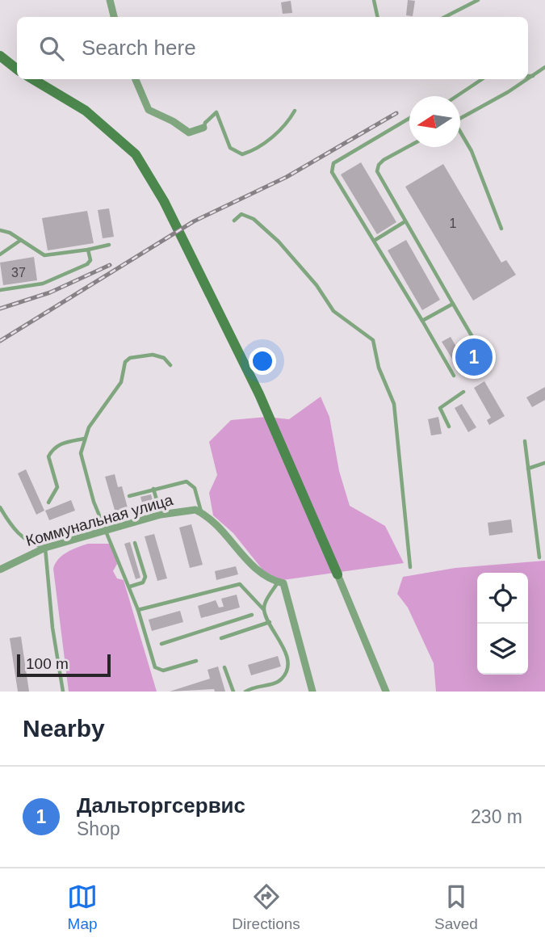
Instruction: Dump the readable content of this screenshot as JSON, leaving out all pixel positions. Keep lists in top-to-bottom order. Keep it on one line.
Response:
{"streets":{"street":["Коммунальная улица"]},"house_numbers":["1","37"],"scale_bar":"100 m","north":"left","page":{"search":"Search here","pins":"1","scale":"100 m","heading":"Nearby","list":[{"mark":"1","name":"Дальторгсервис","note":"Shop","value":"230 m"}],"nav":["Map","Directions","Saved"]}}
